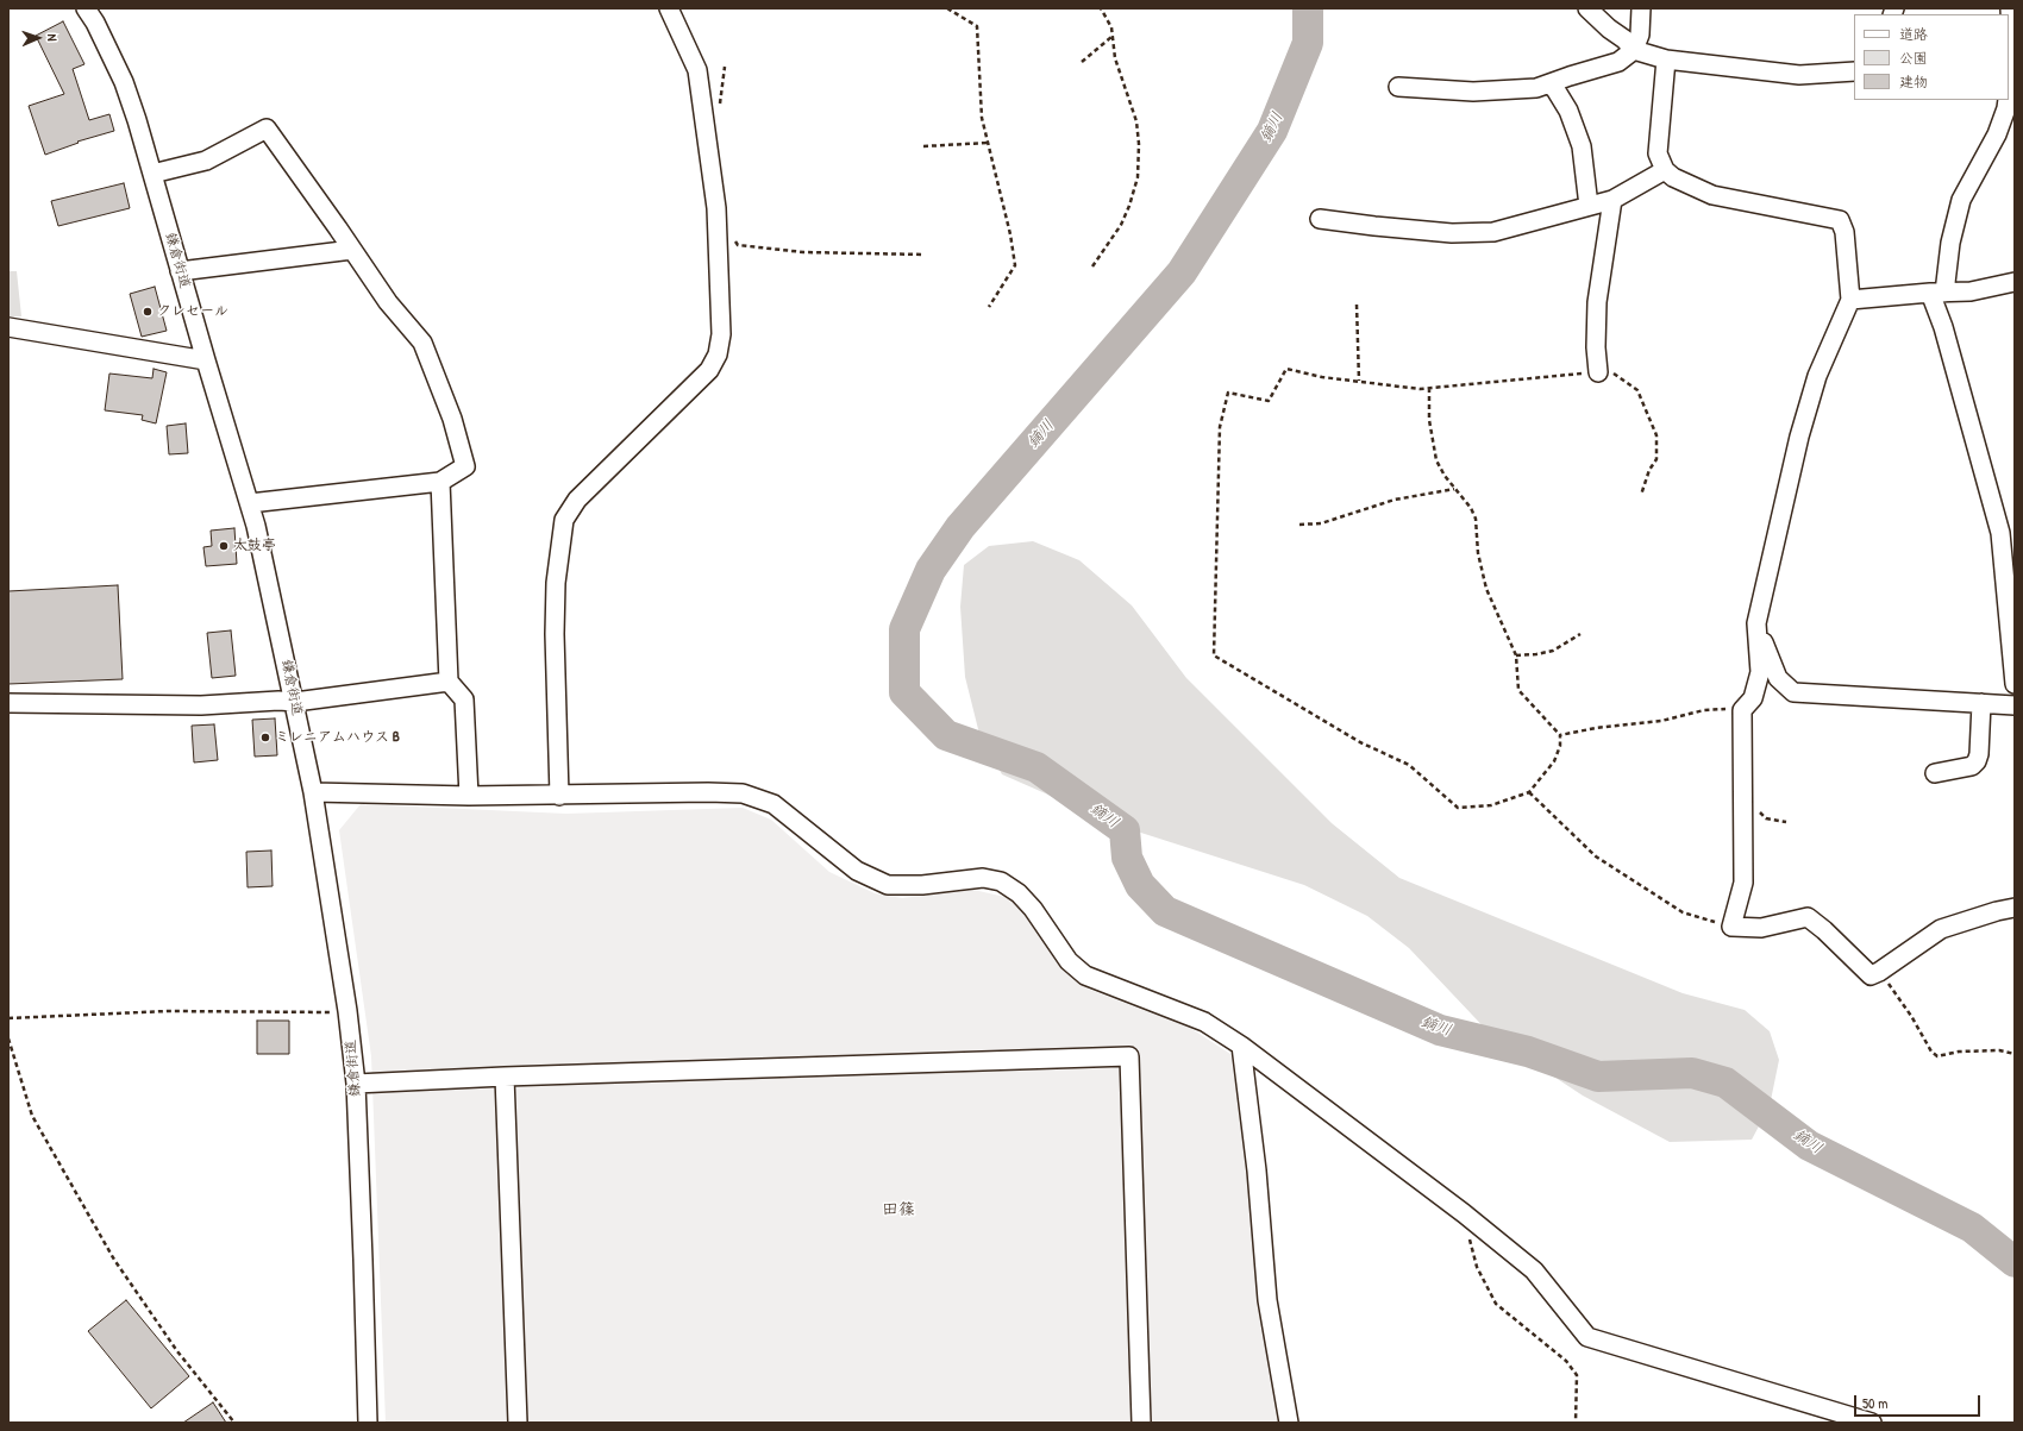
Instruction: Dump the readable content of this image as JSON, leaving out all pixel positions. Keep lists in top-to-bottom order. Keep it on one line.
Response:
{"streets":{"street":["鎌倉街道"]},"districts":["田篠"],"water":["鏑川"],"places":["クレセール","太鼓亭","ミレニアムハウス B"],"legend":["道路","公園","建物"],"scale_bar":"50 m","north":"right"}
